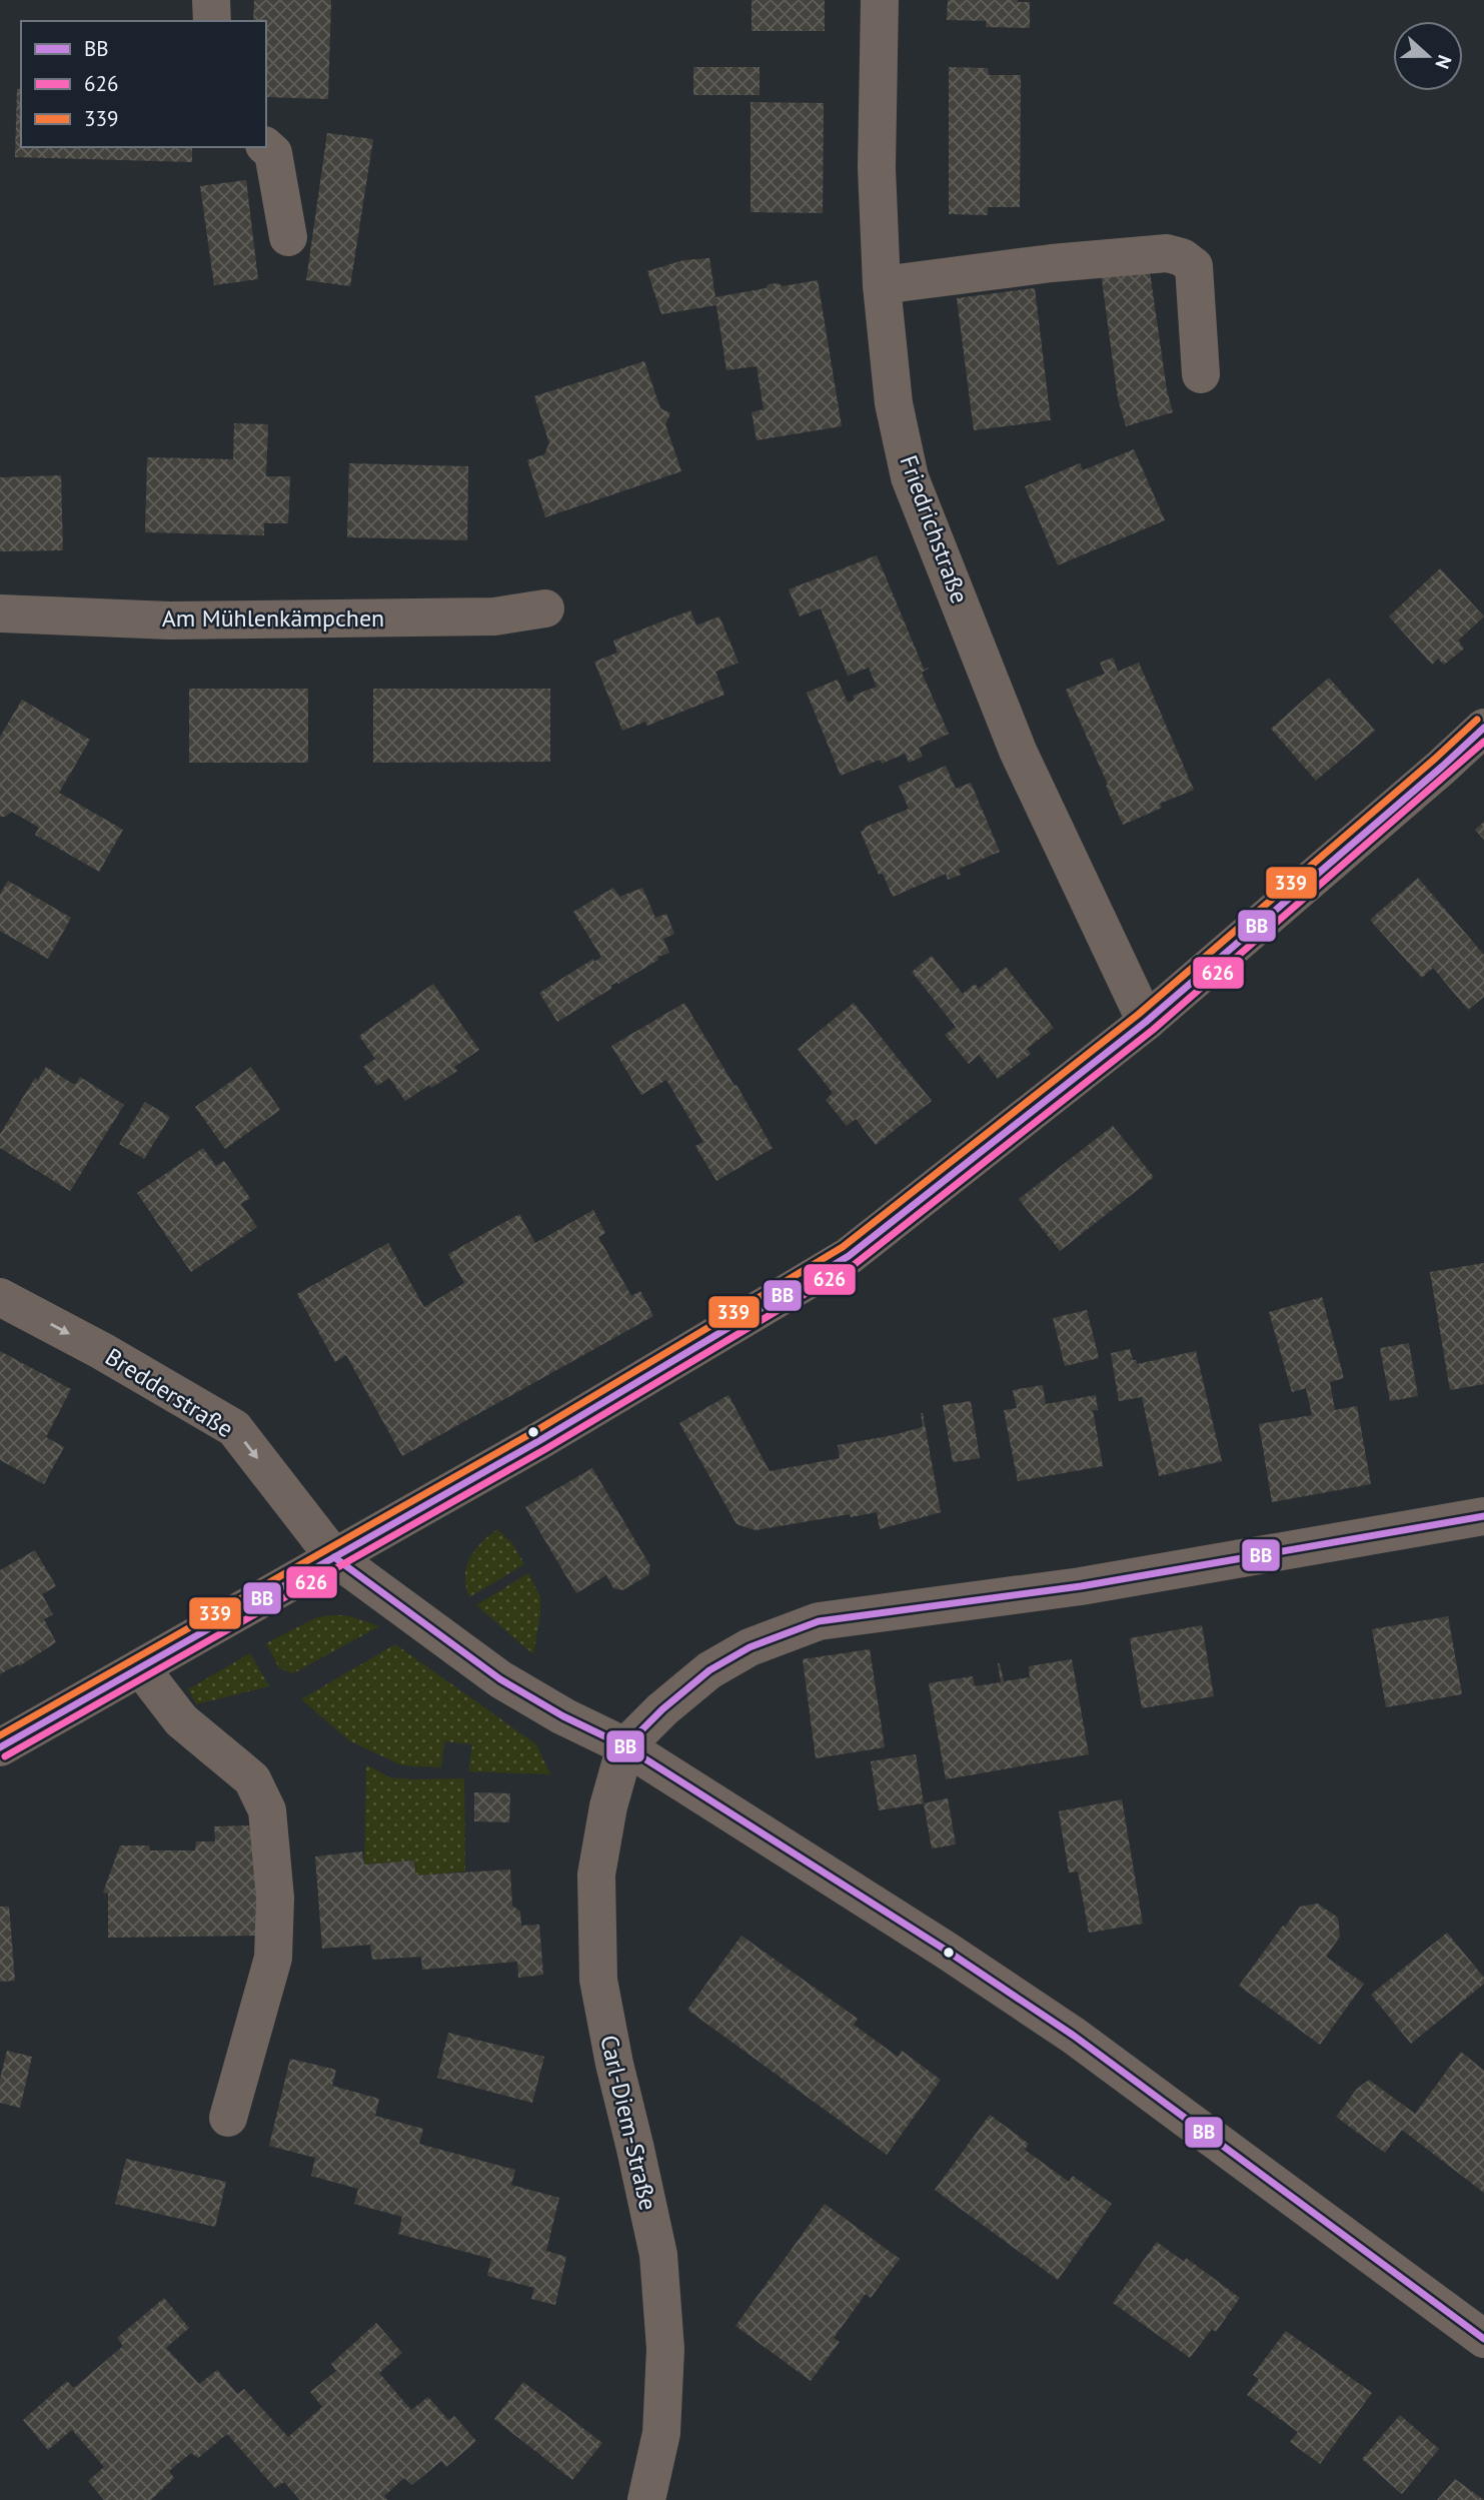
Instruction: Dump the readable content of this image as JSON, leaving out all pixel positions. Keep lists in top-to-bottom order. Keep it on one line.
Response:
{"streets":{"street":["Friedrichstraße","Am Mühlenkämpchen","Bredderstraße","Carl-Diem-Straße"]},"crossings":[["Bredderstraße","Carl-Diem-Straße"]],"lines":["transit line 339","transit line BB","transit line 626"],"legend":["BB","626","339"],"north":"right"}
